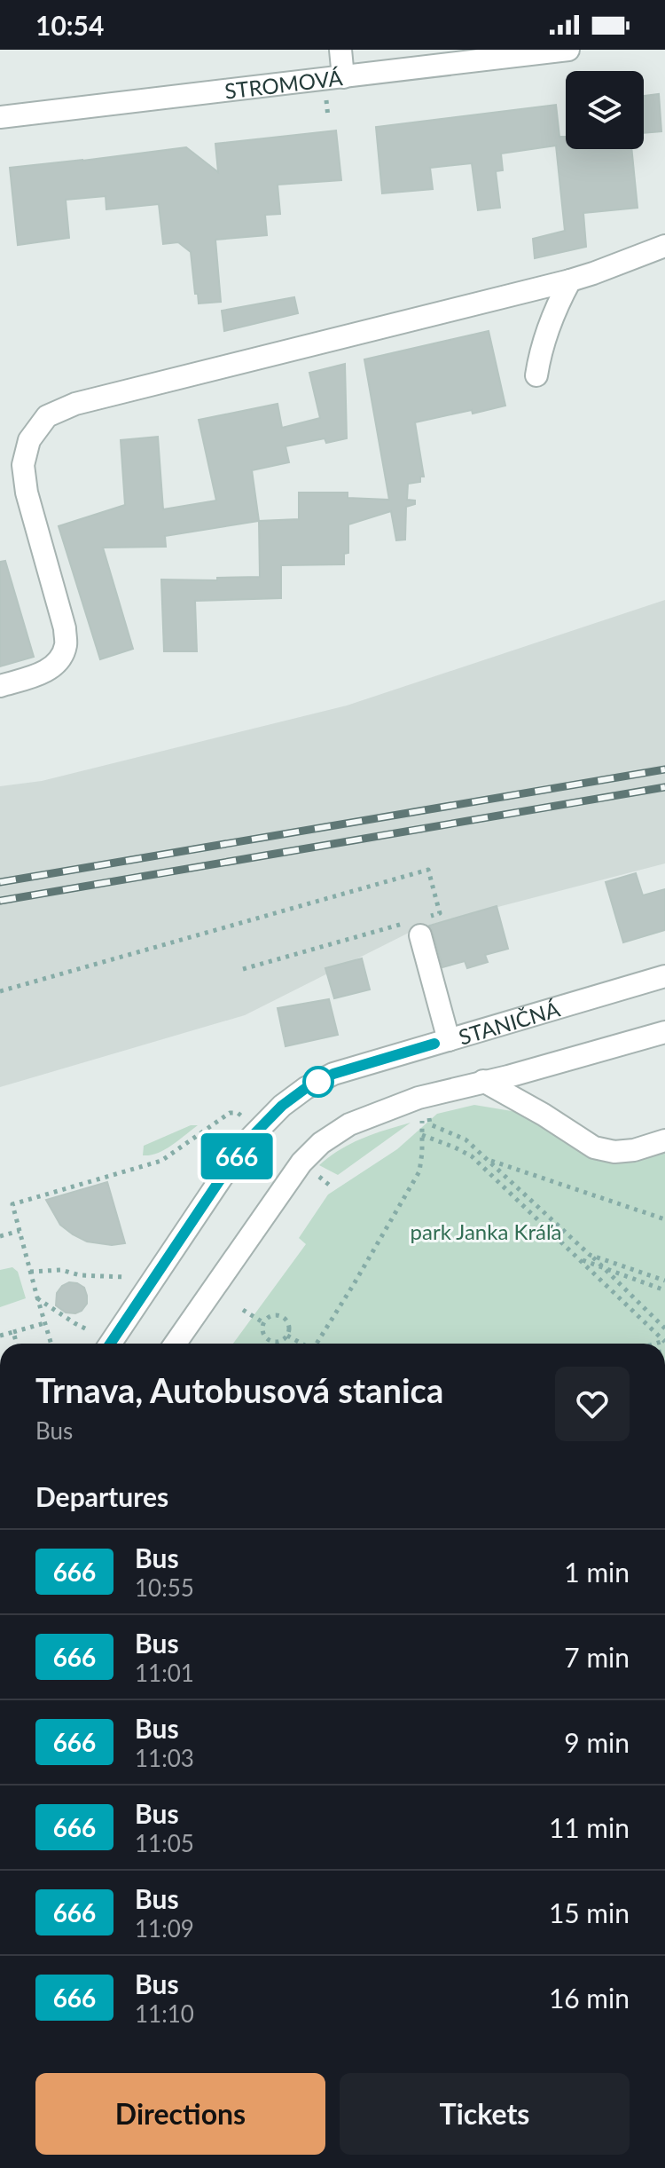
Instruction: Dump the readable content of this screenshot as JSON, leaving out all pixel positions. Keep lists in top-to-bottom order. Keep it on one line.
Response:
{"streets":{"street":["STROMOVÁ","STANIČNÁ"]},"parks":["park Janka Kráľa"],"lines":["bus line 666"],"page":{"status":"10:54","on_map":"666","heading":[["Trnava, Autobusová stanica","Bus"],"Departures"],"list":[{"mark":"666","name":"Bus","note":"10:55","value":"1 min"},{"mark":"666","name":"Bus","note":"11:01","value":"7 min"},{"mark":"666","name":"Bus","note":"11:03","value":"9 min"},{"mark":"666","name":"Bus","note":"11:05","value":"11 min"},{"mark":"666","name":"Bus","note":"11:09","value":"15 min"},{"mark":"666","name":"Bus","note":"11:10","value":"16 min"}],"buttons":["Directions","Tickets"]}}
